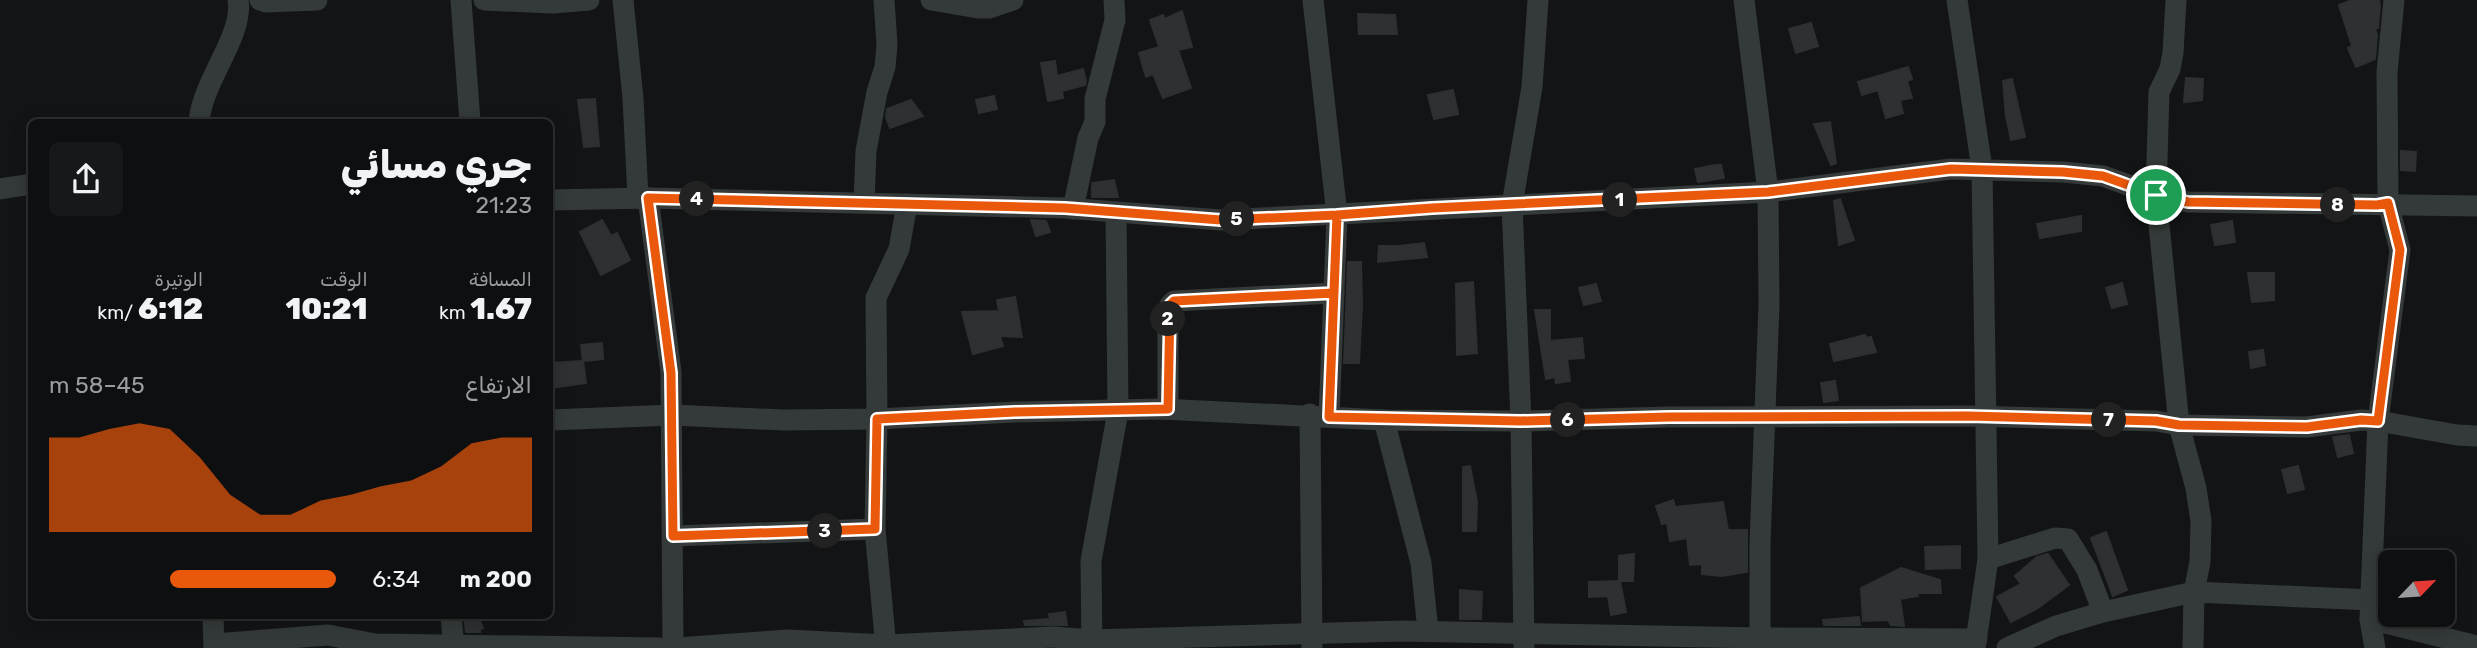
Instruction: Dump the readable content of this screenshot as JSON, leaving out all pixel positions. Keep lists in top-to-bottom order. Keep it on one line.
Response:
{"north":"top right","page":{"heading":["جري مسائي","21:23"],"pins":["4","1","8","5","2","6","7","3"],"stats":[["المسافة","1.67 km"],["الوقت","10:21"],["الوتيرة","6:12 /km"]],"chart":["الارتفاع","45–58 m"],"list":[{"name":"200 m","note":"6:34"}]}}
